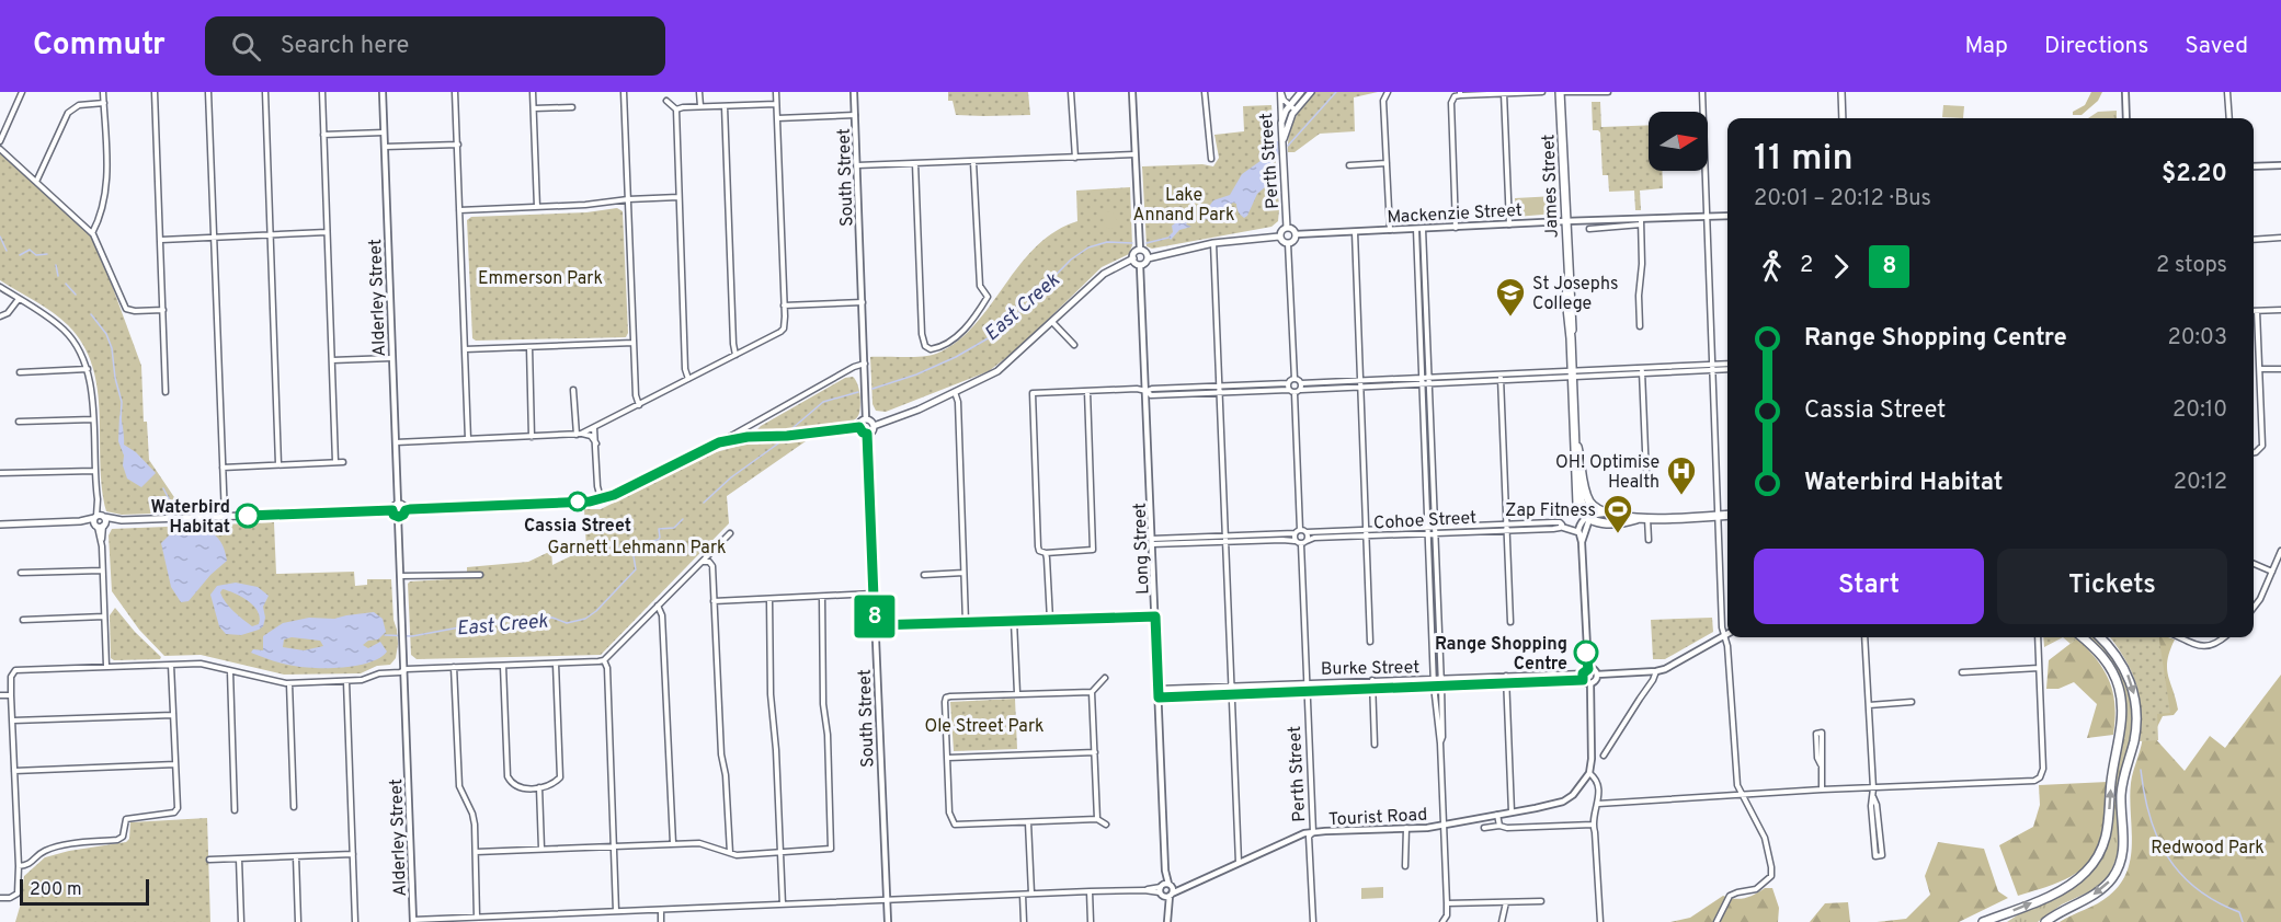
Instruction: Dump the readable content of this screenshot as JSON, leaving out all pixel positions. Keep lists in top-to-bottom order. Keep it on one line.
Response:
{"streets":{"highway":["James Street"],"main road":["Perth Street"],"street":["South Street","Mackenzie Street","Alderley Street","Cohoe Street","Long Street","Burke Street","Tourist Road"]},"crossings":[["Perth Street","Mackenzie Street"],["Perth Street","Cohoe Street"],["Perth Street","Burke Street"],["Perth Street","Tourist Road"],["James Street","Mackenzie Street"],["Long Street","Burke Street"],["Long Street","Tourist Road"]],"water":["East Creek"],"parks":["Lake Annand Park","Emmerson Park","Garnett Lehmann Park","Ole Street Park","Redwood Park"],"places":{"school or university":["St Josephs College"],"hospital":["OH! Optimise Health"],"other":["Cassia Street","Waterbird Habitat","Range Shopping Centre"],"sports":["Zap Fitness"]},"lines":["bus line 8"],"scale_bar":"200 m","north":"right","page":{"header":"Commutr","search":"Search here","nav":["Map","Directions","Saved"],"on_map":"8","heading":["11 min","20:01 – 20:12 · Bus","$2.20"],"legs":["2","8","2 stops"],"list":[{"name":"Range Shopping Centre","value":"20:03"},{"name":"Cassia Street","value":"20:10"},{"name":"Waterbird Habitat","value":"20:12"}],"buttons":["Start","Tickets"],"scale":"200 m"}}
